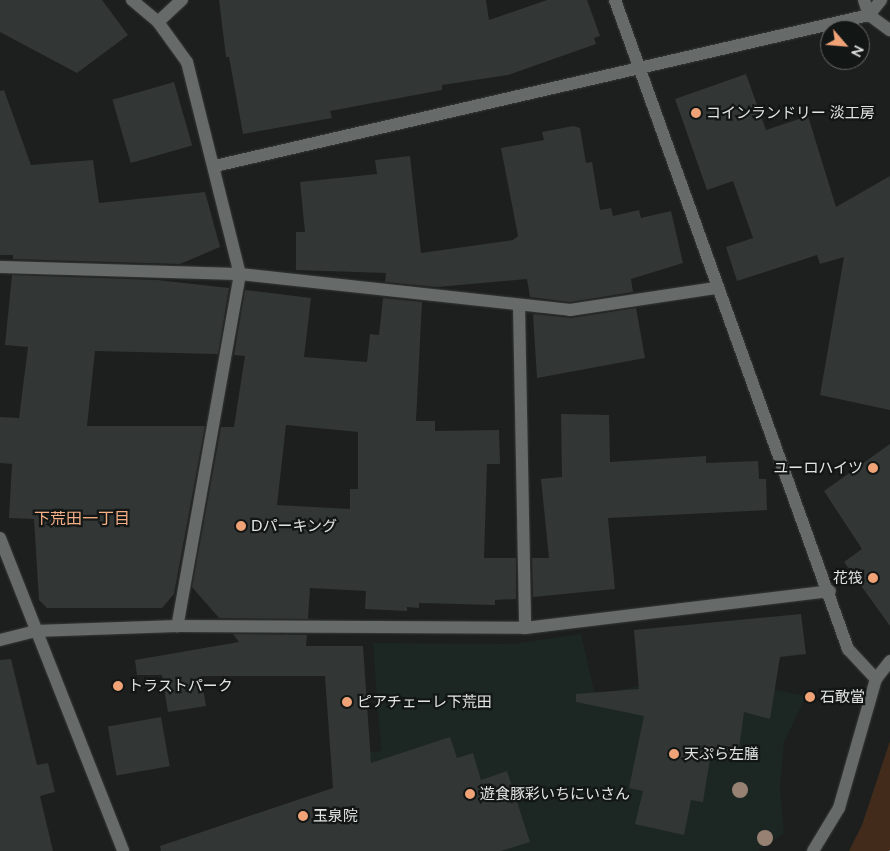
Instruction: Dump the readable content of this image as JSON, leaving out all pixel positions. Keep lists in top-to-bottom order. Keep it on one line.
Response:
{"districts":["下荒田一丁目"],"places":["コインランドリー 淡工房","ユーロハイツ","Dパーキング","花筏","トラストパーク","石敢當","ピアチェーレ下荒田","天ぷら左膳","遊食豚彩いちにいさん","玉泉院"],"north":"bottom right"}
